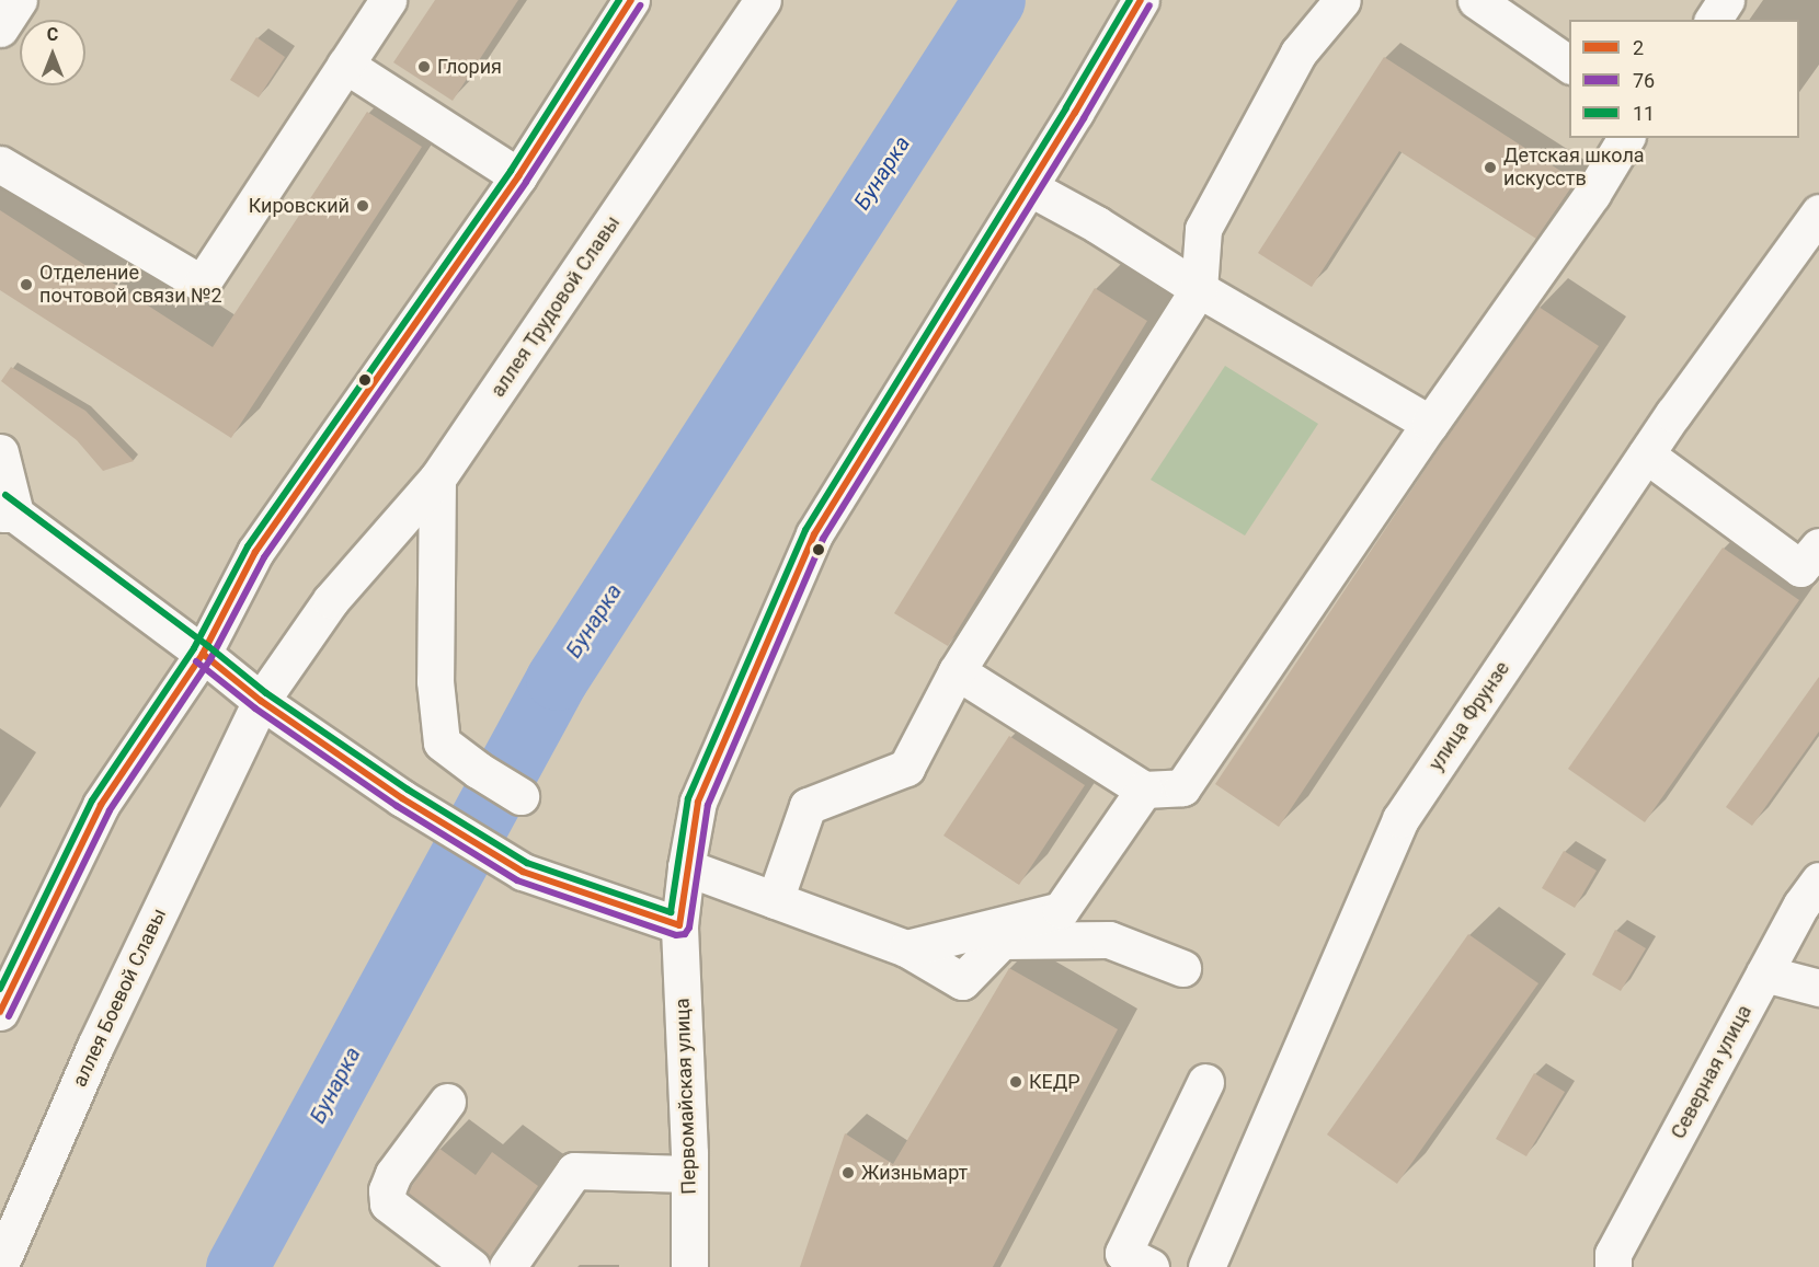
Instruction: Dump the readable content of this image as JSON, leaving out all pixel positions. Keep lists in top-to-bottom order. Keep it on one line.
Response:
{"streets":{"street":["аллея Трудовой Славы","улица Фрунзе","аллея Боевой Славы","Северная улица","Первомайская улица"]},"crossings":[["аллея Трудовой Славы","аллея Боевой Славы"]],"water":["Бунарка"],"places":["Глория","Детская школа искусств","Кировский","Отделение почтовой связи №2","КЕДР","Жизньмарт"],"lines":["transit line 2","transit line 11","transit line 76"],"legend":["2","76","11"],"north":"top"}
